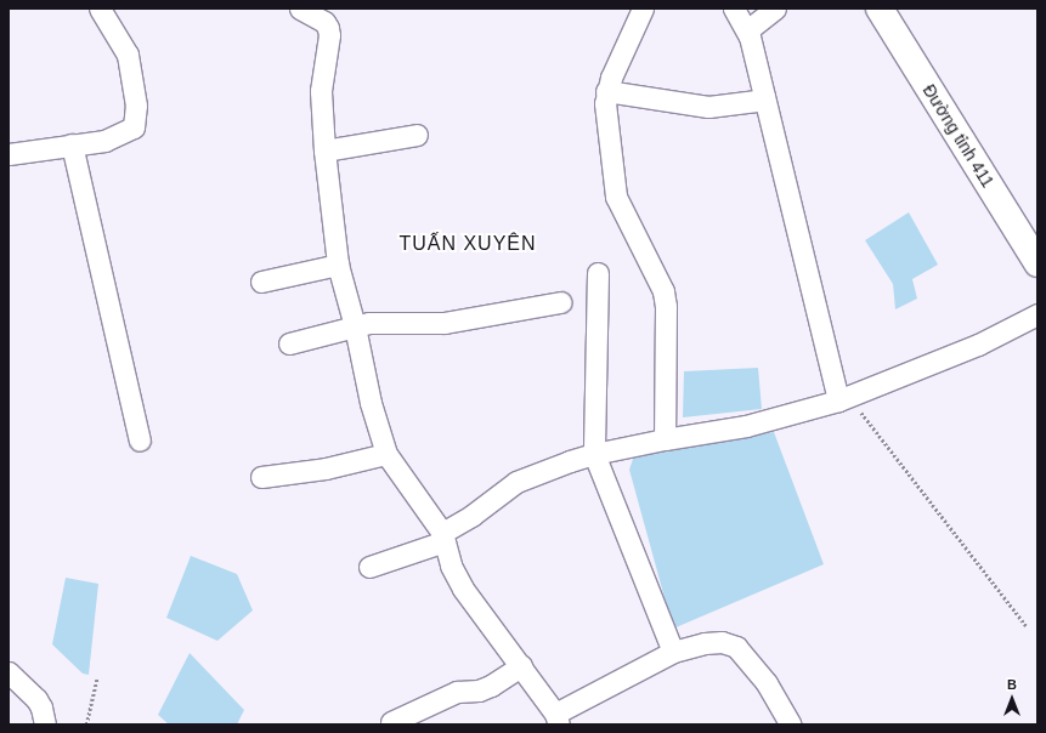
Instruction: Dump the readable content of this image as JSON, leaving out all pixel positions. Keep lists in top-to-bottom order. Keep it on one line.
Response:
{"streets":{"main road":["Đường tỉnh 411"]},"districts":["TUẤN XUYÊN"],"north":"top"}
